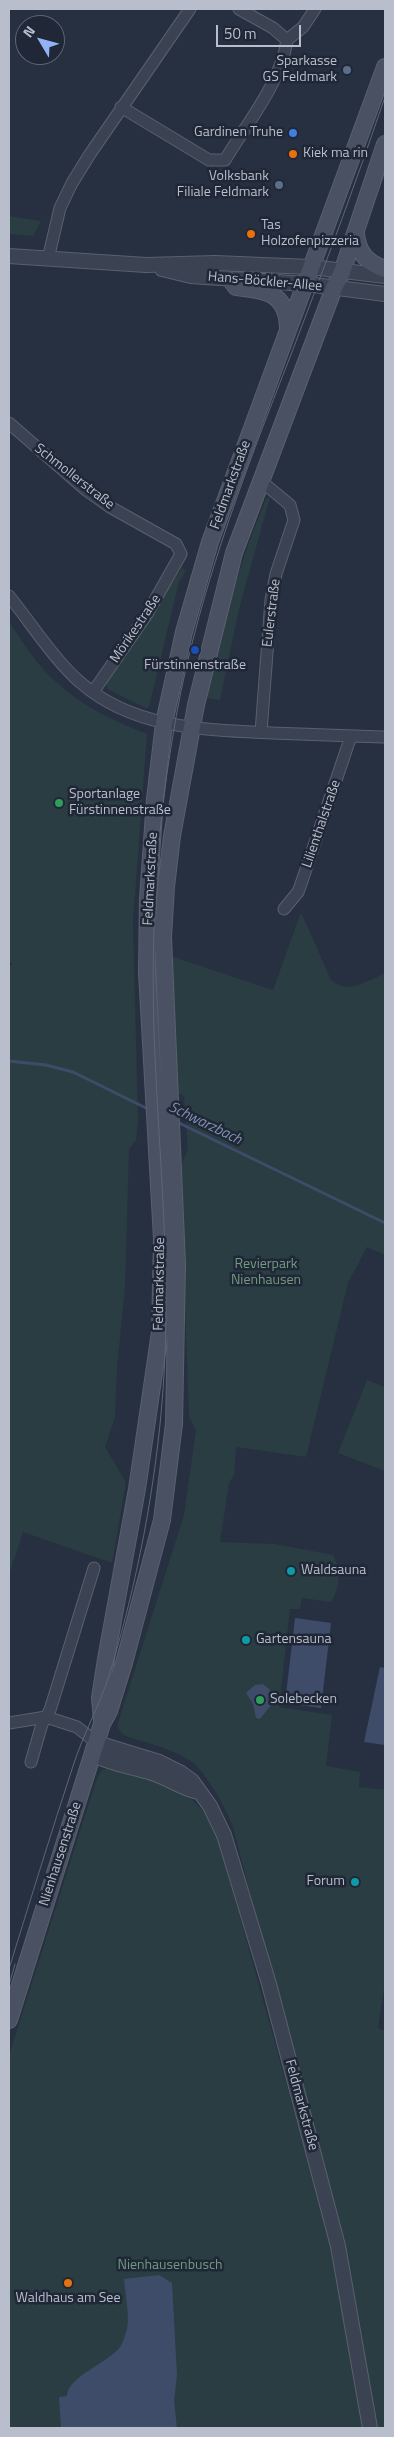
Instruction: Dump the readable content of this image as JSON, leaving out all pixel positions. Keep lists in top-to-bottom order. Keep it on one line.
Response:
{"streets":{"main road":["Feldmarkstraße","Nienhausenstraße"],"street":["Hans-Böckler-Allee","Schmollerstraße","Eulerstraße","Mörikestraße","Lilienthalstraße"]},"crossings":[["Hans-Böckler-Allee","Feldmarkstraße"],["Schmollerstraße","Mörikestraße"],["Feldmarkstraße","Eulerstraße"],["Feldmarkstraße","Nienhausenstraße"]],"water":["Schwarzbach"],"parks":["Revierpark Nienhausen","Nienhausenbusch"],"places":["Sparkasse GS Feldmark","Gardinen Truhe","Kiek ma rin","Volksbank Filiale Feldmark","Tas Holzofenpizzeria","Fürstinnenstraße","Sportanlage Fürstinnenstraße","Waldsauna","Gartensauna","Solebecken","Forum","Waldhaus am See"],"scale_bar":"50 m","north":"top left"}
